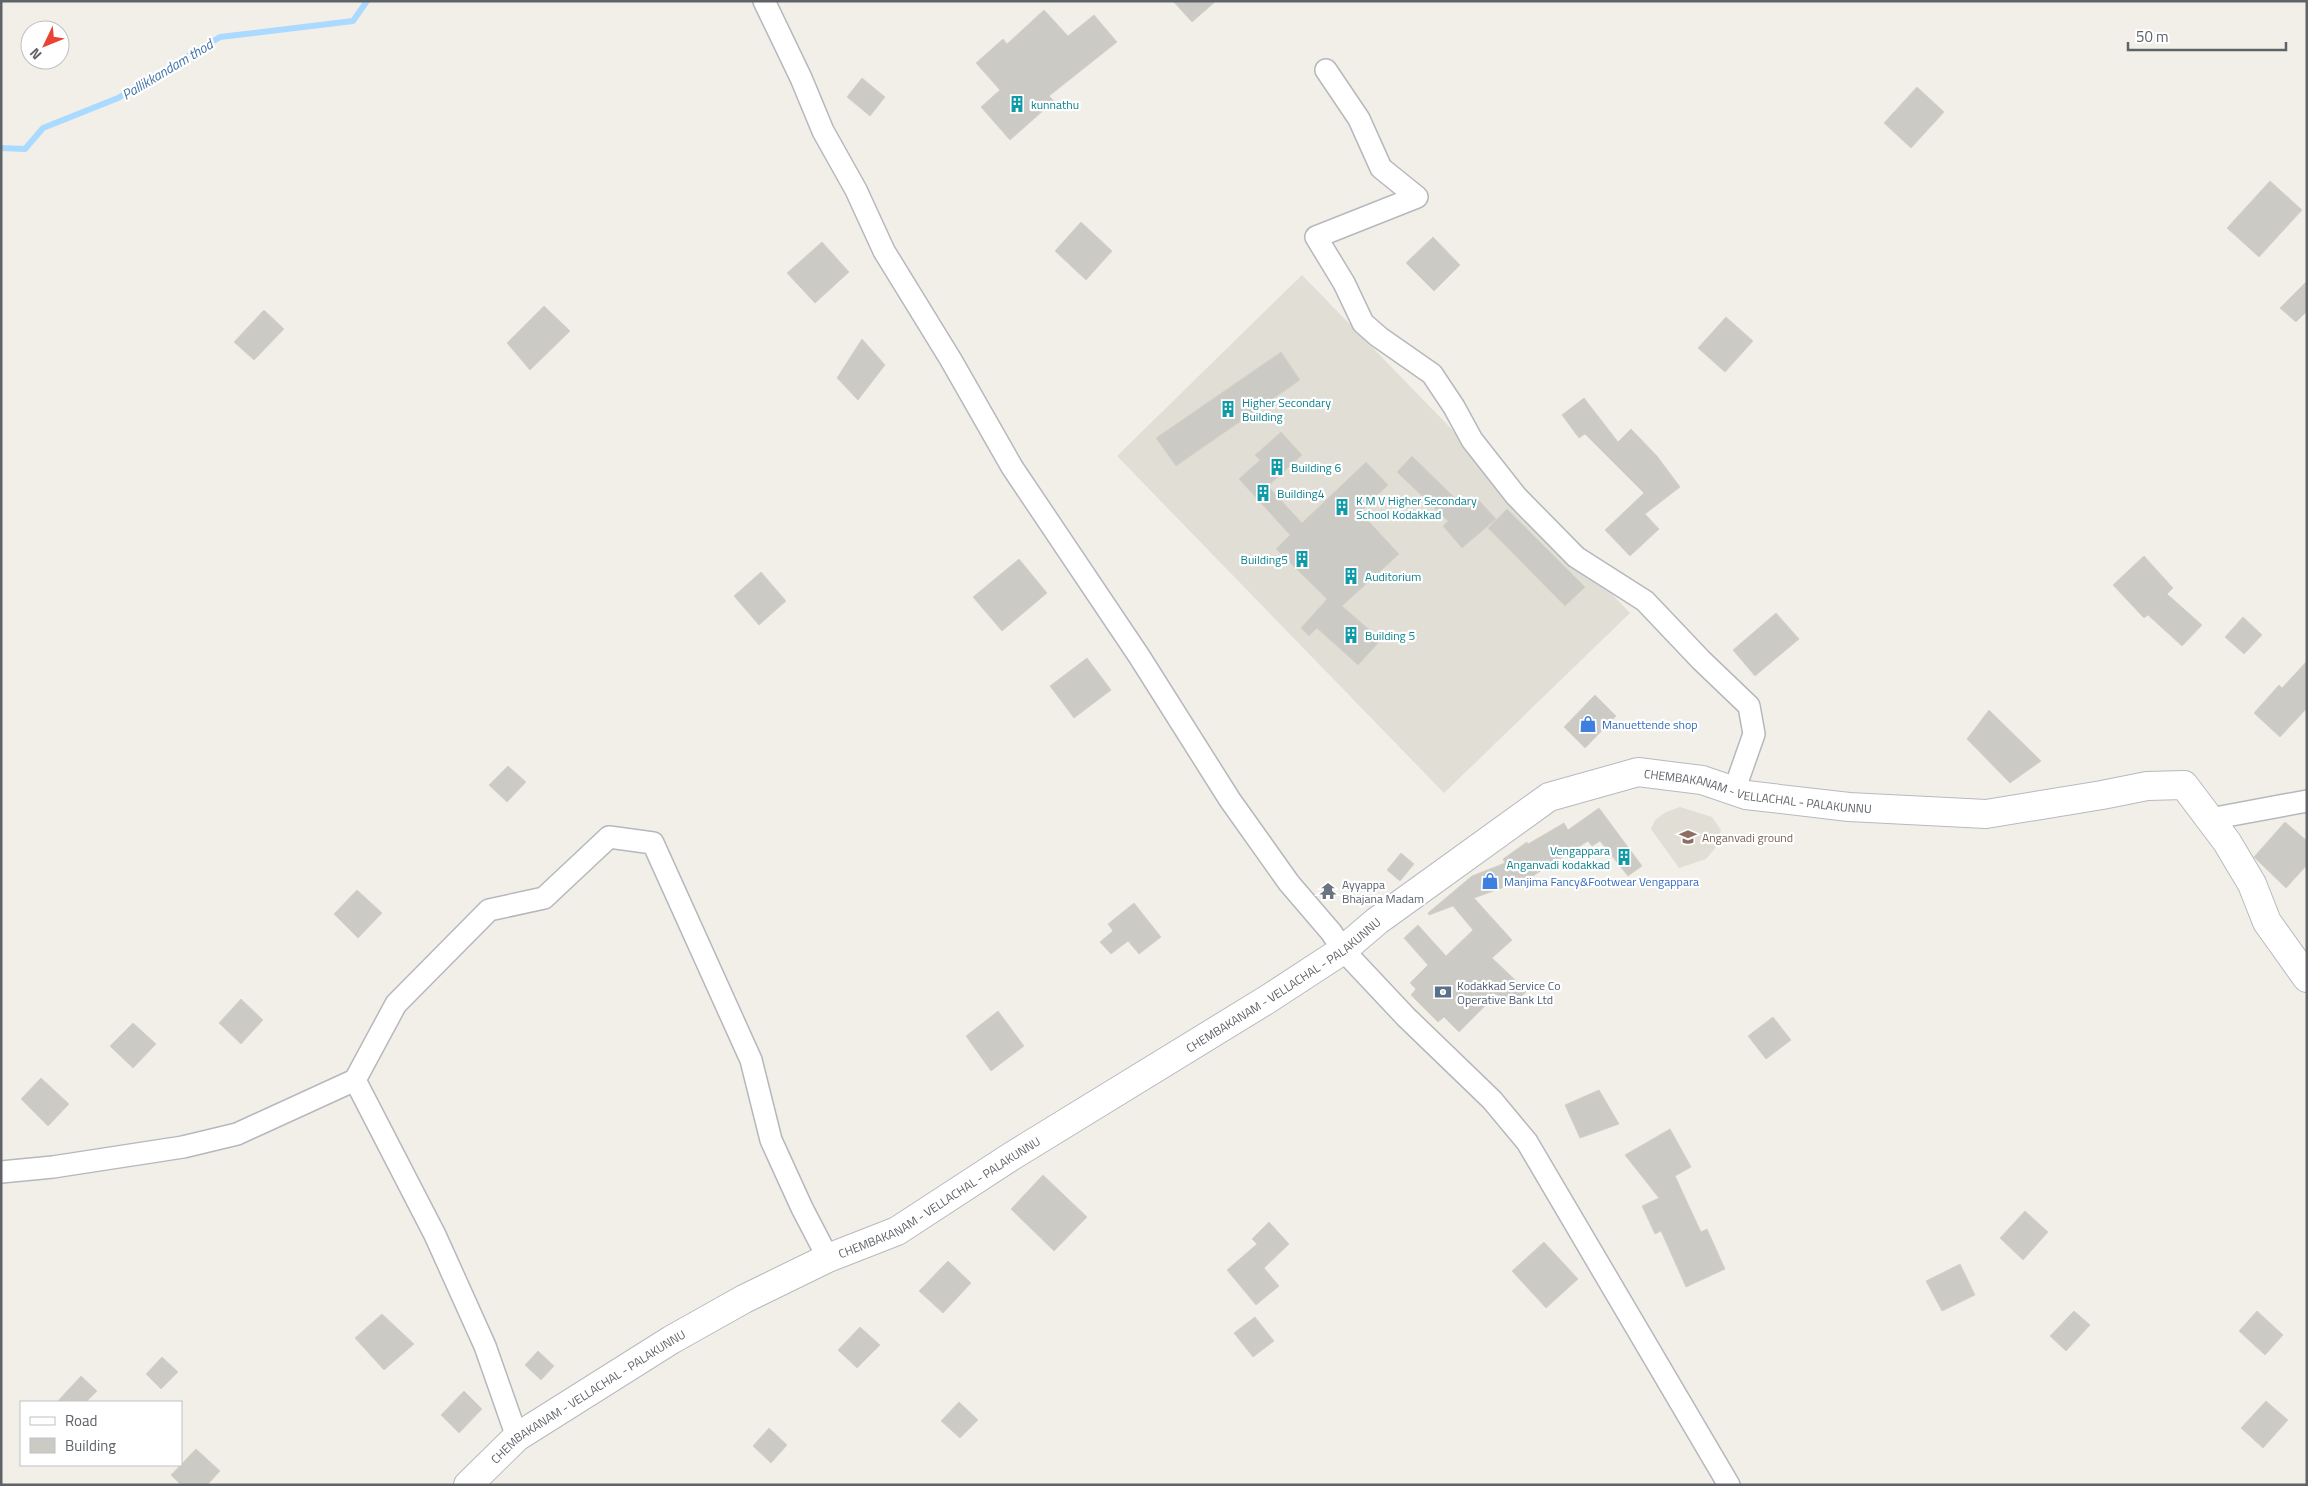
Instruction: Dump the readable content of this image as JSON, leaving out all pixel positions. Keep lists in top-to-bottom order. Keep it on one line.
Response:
{"streets":{"main road":["CHEMBAKANAM - VELLACHAL - PALAKUNNU"]},"water":["Pallikkandam thod"],"places":{"building":["kunnathu","Higher Secondary Building","Building 6","Building4","K M V Higher Secondary School Kodakkad","Building5","Auditorium","Building 5","Vengappara Anganvadi kodakkad"],"shop":["Manuettende shop","Manjima Fancy&Footwear Vengappara"],"school or university":["Anganvadi ground"],"temple":["Ayyappa Bhajana Madam"],"bank":["Kodakkad Service Co Operative Bank Ltd"]},"legend":["Road","Building"],"scale_bar":"50 m","north":"bottom left"}
